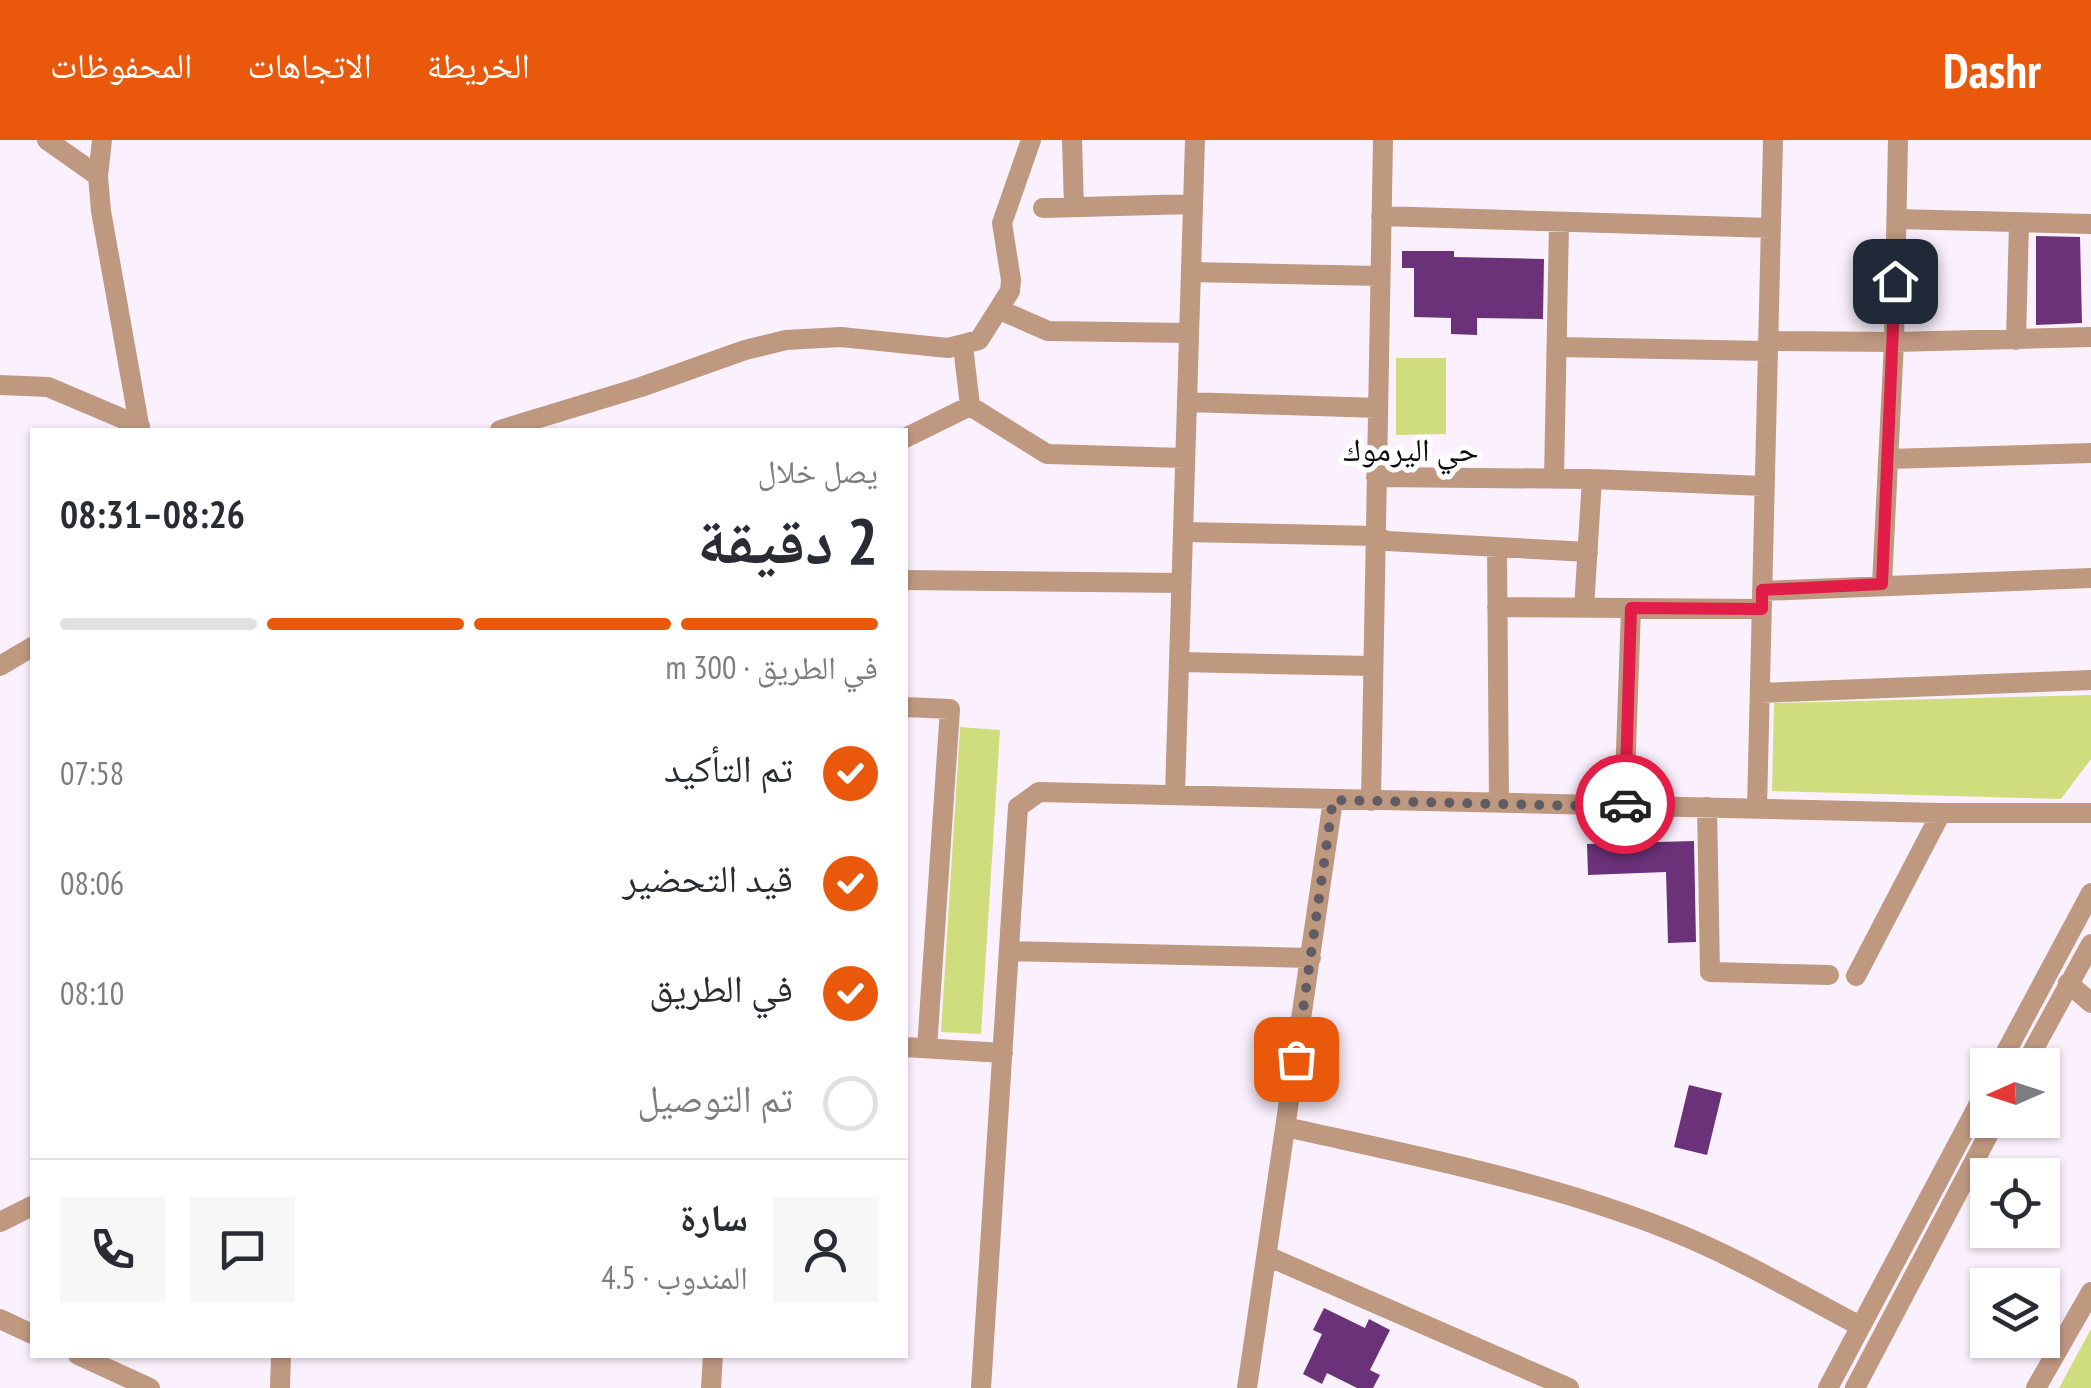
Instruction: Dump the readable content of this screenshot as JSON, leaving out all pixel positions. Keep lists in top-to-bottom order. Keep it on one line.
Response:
{"districts":["حي اليرموك"],"north":"left","page":{"header":"Dashr","nav":["الخريطة","الاتجاهات","المحفوظات"],"heading":["2 دقيقة","يصل خلال","08:26–08:31"],"panel":["سارة","المندوب · 4.5"],"bar":"في الطريق · 300 m","list":[["تم التأكيد","07:58"],["قيد التحضير","08:06"],["في الطريق","08:10"],"تم التوصيل"]}}
